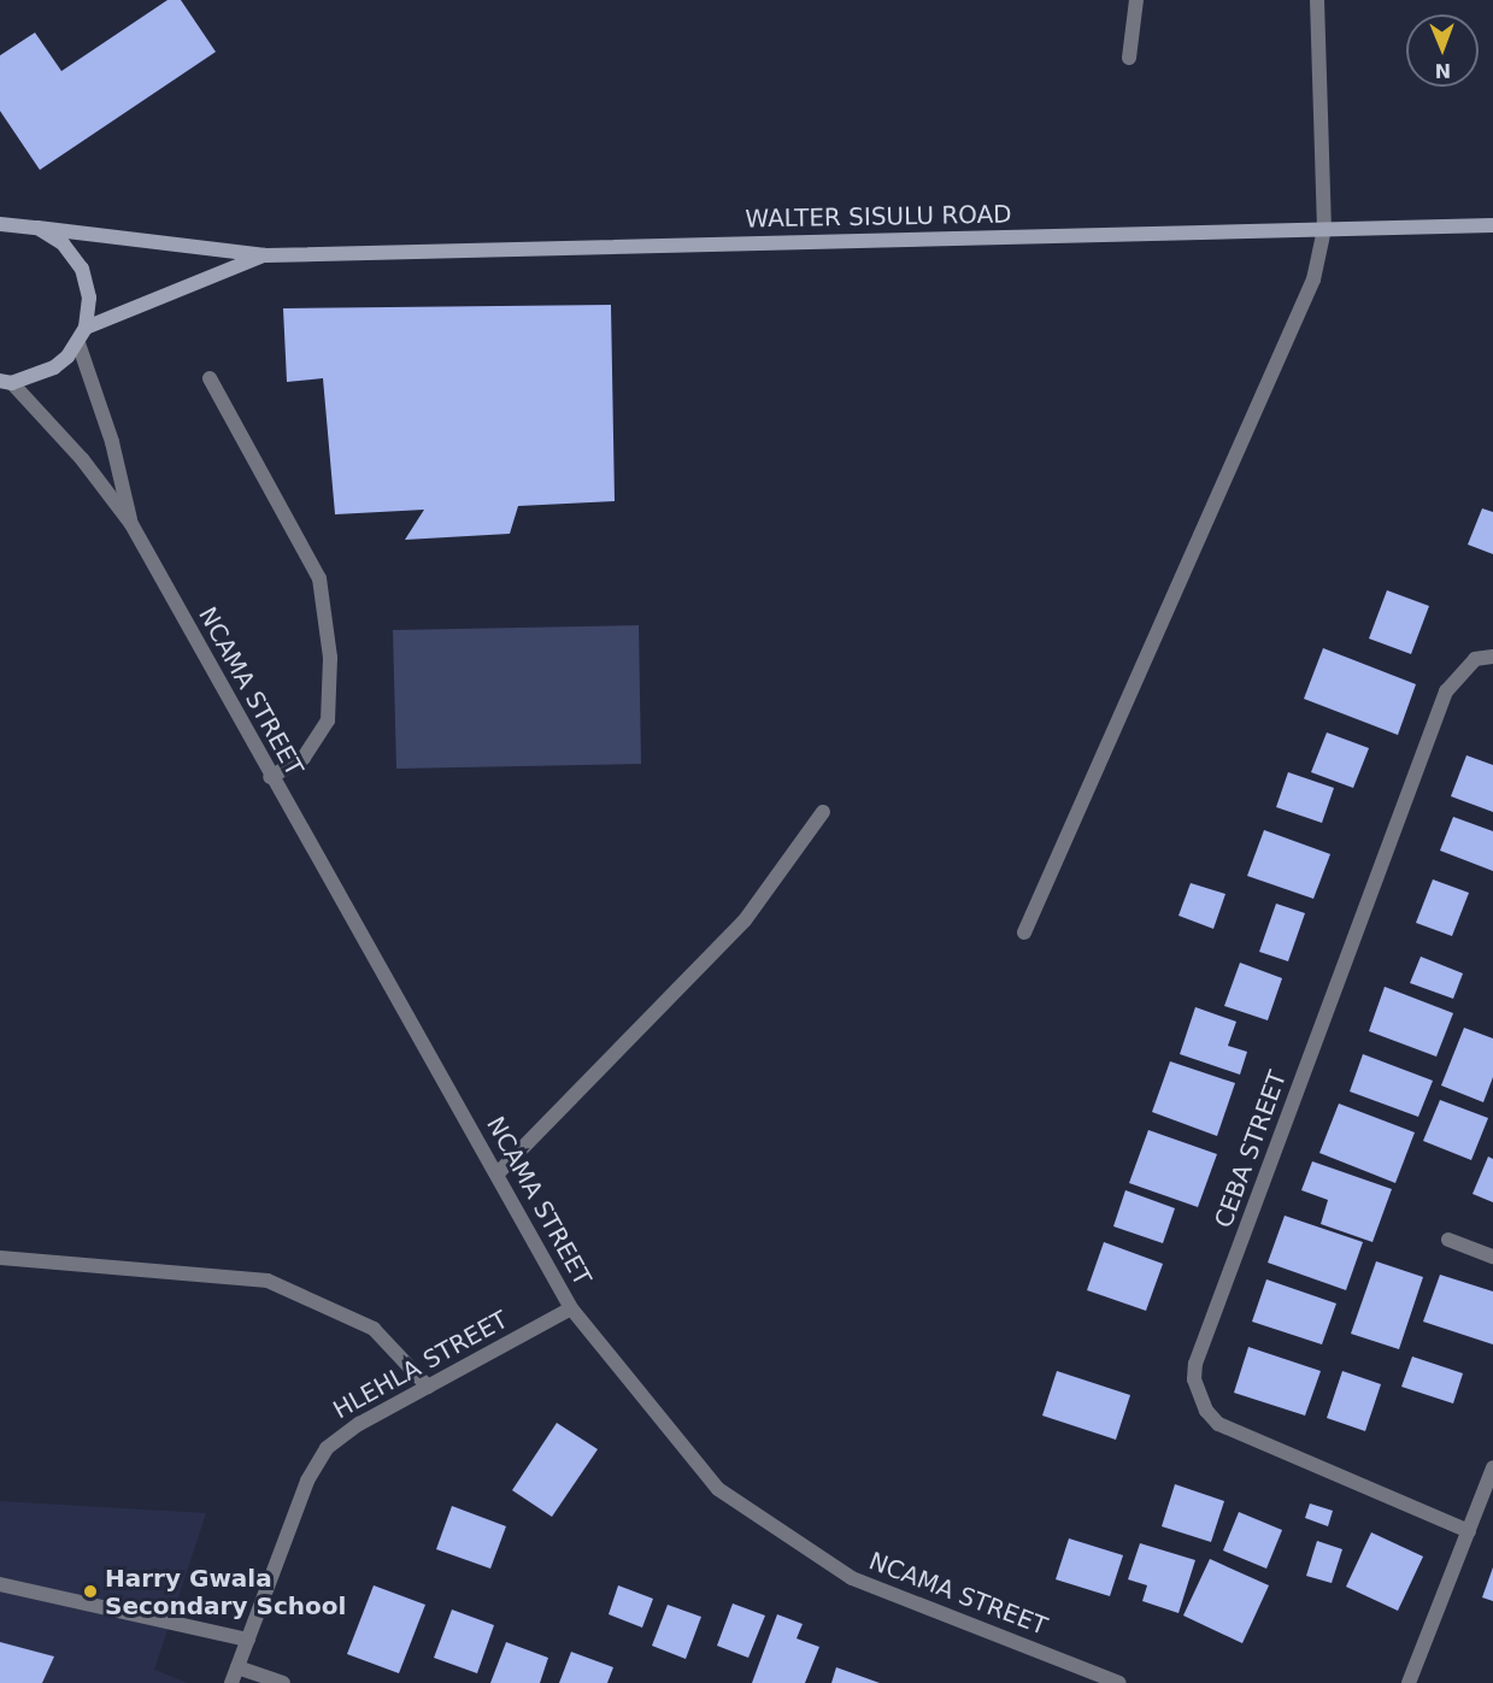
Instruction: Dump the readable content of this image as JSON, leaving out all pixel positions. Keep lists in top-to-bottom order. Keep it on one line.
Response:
{"streets":{"street":["WALTER SISULU ROAD","NCAMA STREET","CEBA STREET","HLEHLA STREET"]},"crossings":[["NCAMA STREET","HLEHLA STREET"]],"places":["Harry Gwala Secondary School"],"north":"bottom"}
